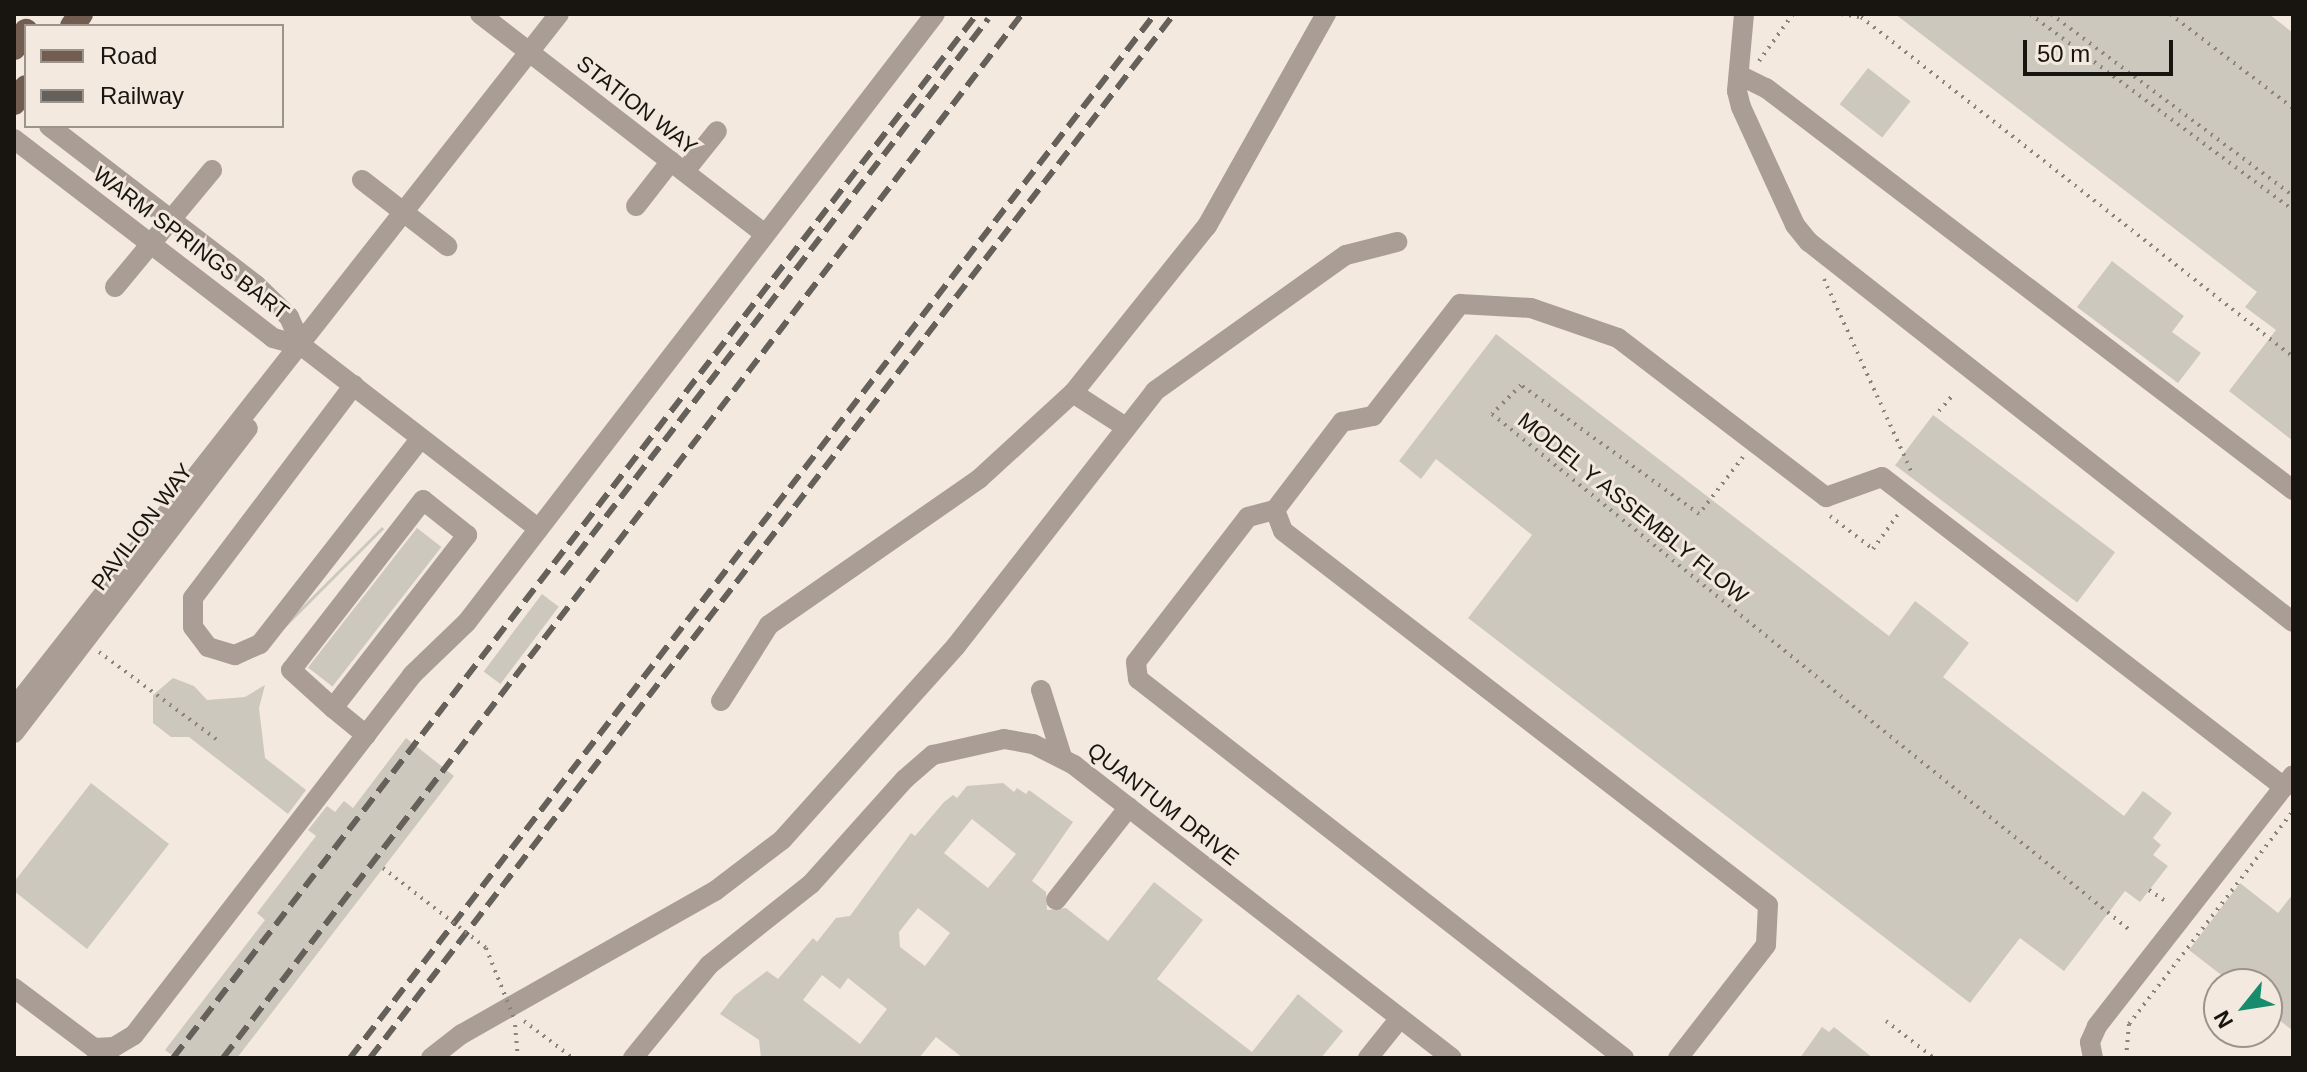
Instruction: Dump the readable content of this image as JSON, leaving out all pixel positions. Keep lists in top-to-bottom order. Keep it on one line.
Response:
{"streets":{"street":["STATION WAY","WARM SPRINGS BART","PAVILION WAY","QUANTUM DRIVE"],"path":["MODEL Y ASSEMBLY FLOW"]},"crossings":[["STATION WAY","PAVILION WAY"],["WARM SPRINGS BART","PAVILION WAY"]],"legend":["Road","Railway"],"scale_bar":"50 m","north":"bottom left"}
